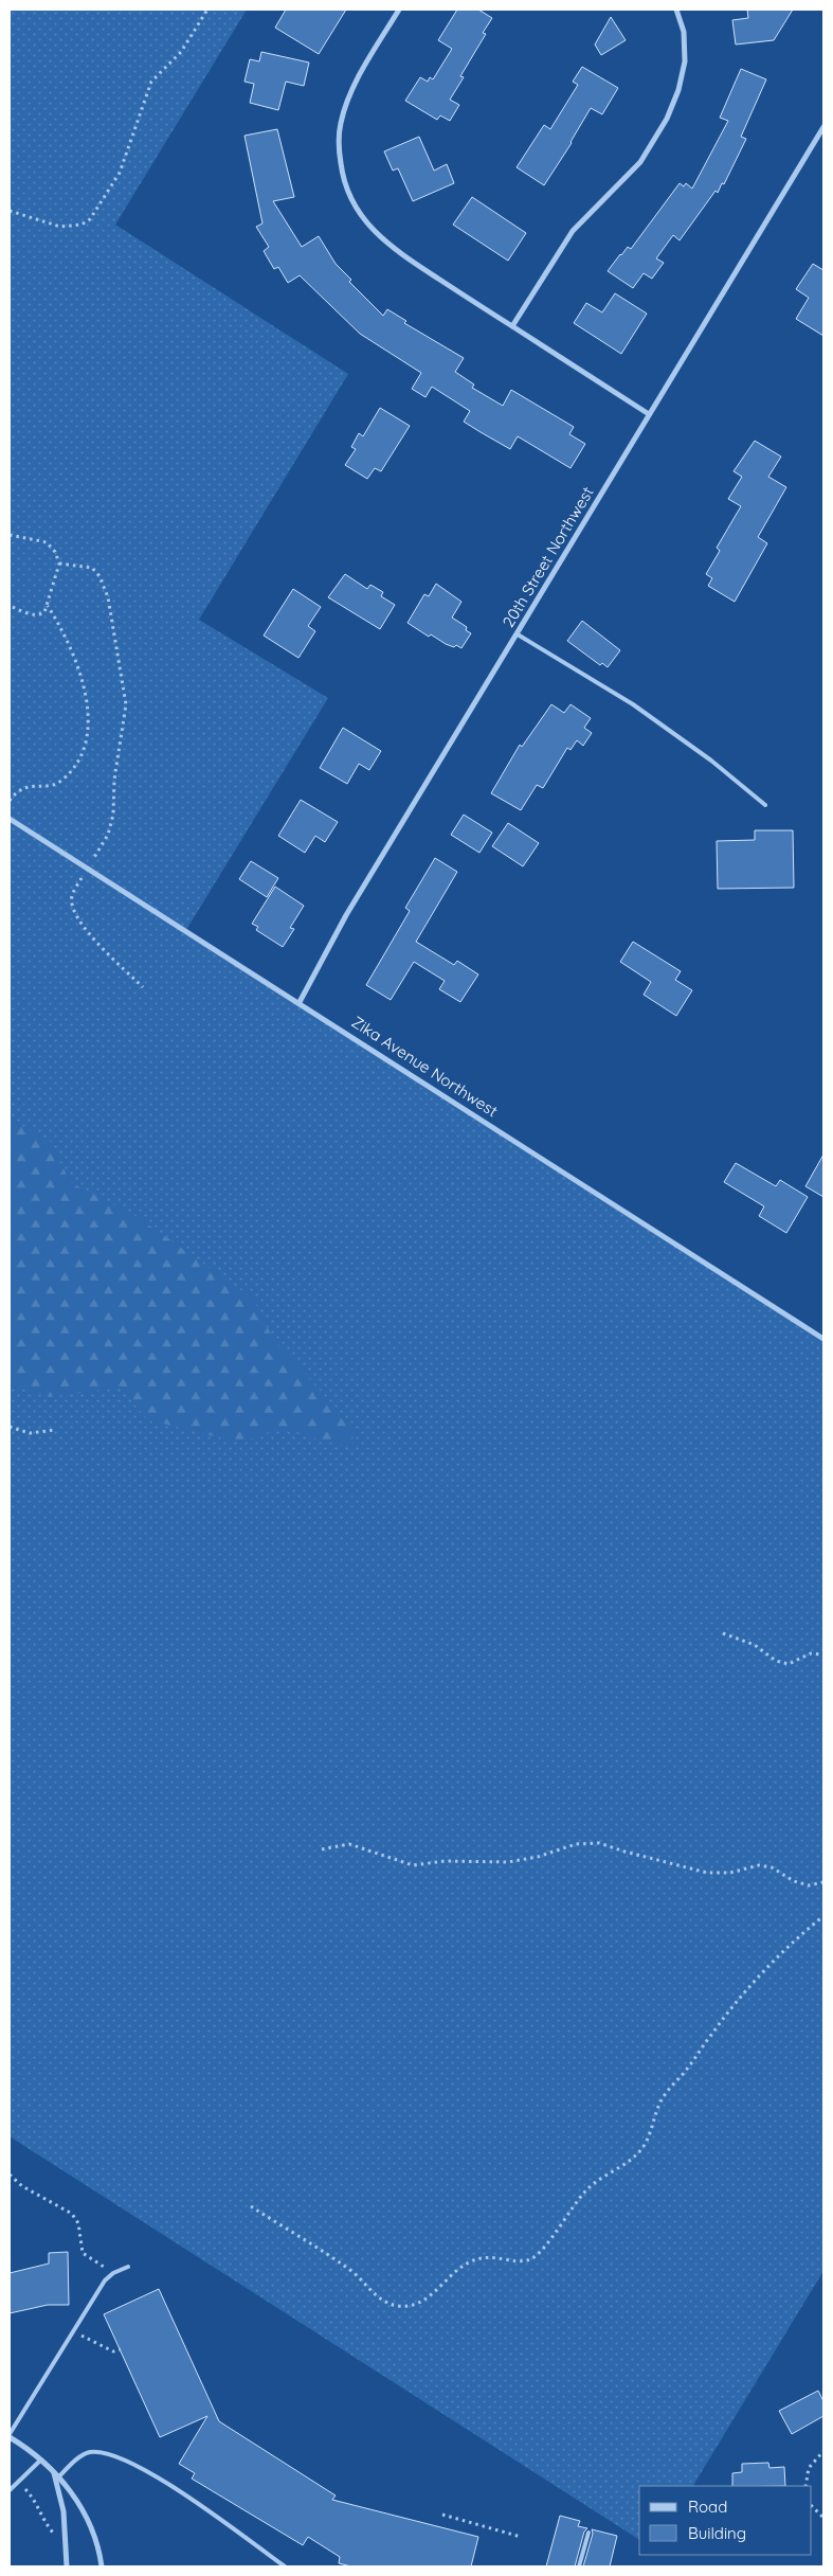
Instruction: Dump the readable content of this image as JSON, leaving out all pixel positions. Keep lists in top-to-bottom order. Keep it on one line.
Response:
{"streets":{"street":["20th Street Northwest","Zika Avenue Northwest"]},"crossings":[["20th Street Northwest","Zika Avenue Northwest"]],"legend":["Road","Building"]}
